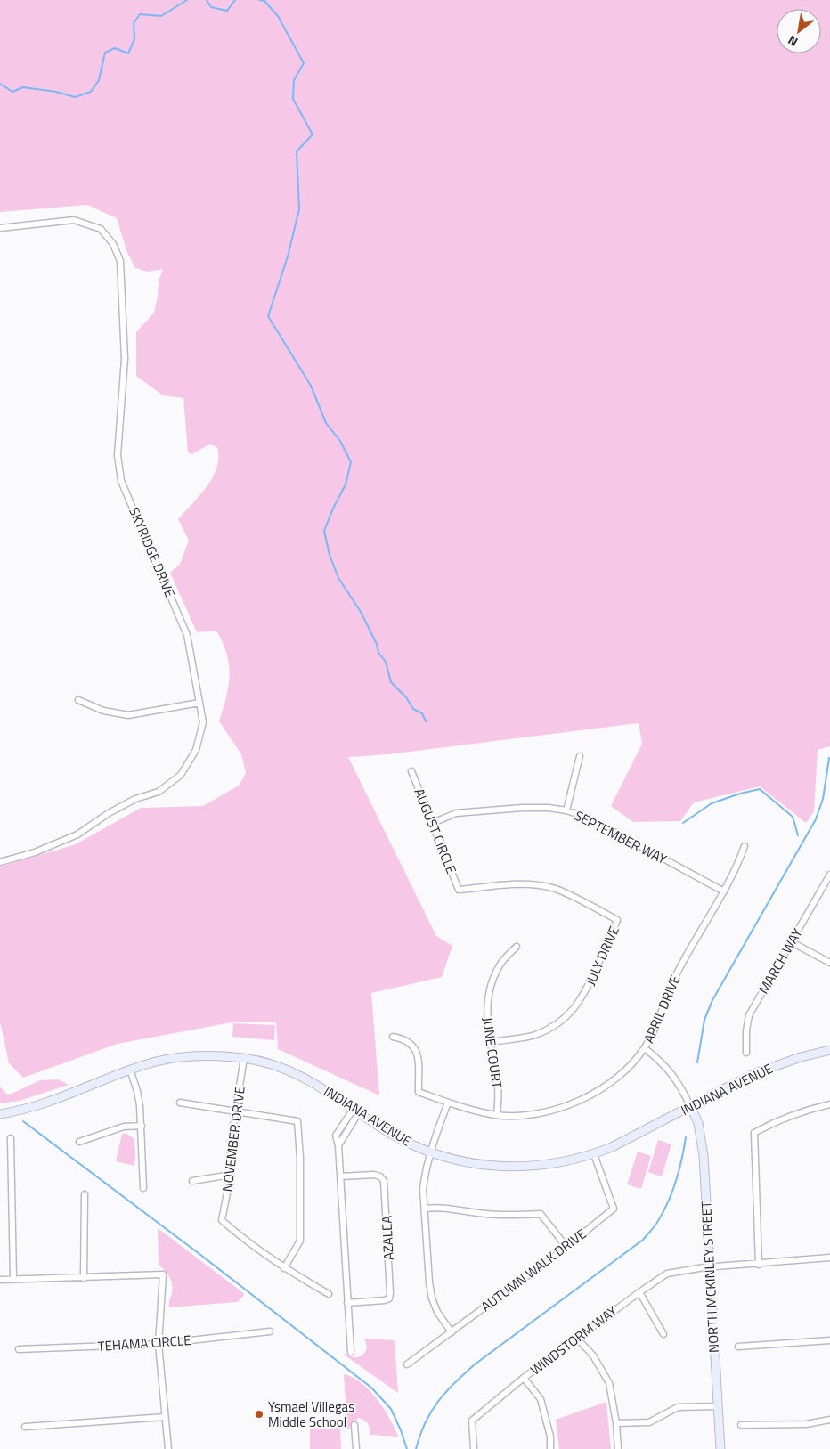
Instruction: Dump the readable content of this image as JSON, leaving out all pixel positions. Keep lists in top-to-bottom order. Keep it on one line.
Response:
{"streets":{"street":["SKYRIDGE DRIVE","AUGUST CIRCLE","SEPTEMBER WAY","JULY DRIVE","MARCH WAY","APRIL DRIVE","JUNE COURT","INDIANA AVENUE","NOVEMBER DRIVE","AZALEA","AUTUMN WALK DRIVE","NORTH MCKINLEY STREET","WINDSTORM WAY","TEHAMA CIRCLE"]},"crossings":[["AUGUST CIRCLE","SEPTEMBER WAY"],["AUGUST CIRCLE","JULY DRIVE"],["SEPTEMBER WAY","APRIL DRIVE"],["JULY DRIVE","JUNE COURT"],["APRIL DRIVE","JUNE COURT"],["INDIANA AVENUE","NOVEMBER DRIVE"],["INDIANA AVENUE","AUTUMN WALK DRIVE"],["INDIANA AVENUE","NORTH MCKINLEY STREET"],["NORTH MCKINLEY STREET","WINDSTORM WAY"]],"places":["Ysmael Villegas Middle School"],"north":"bottom left"}
